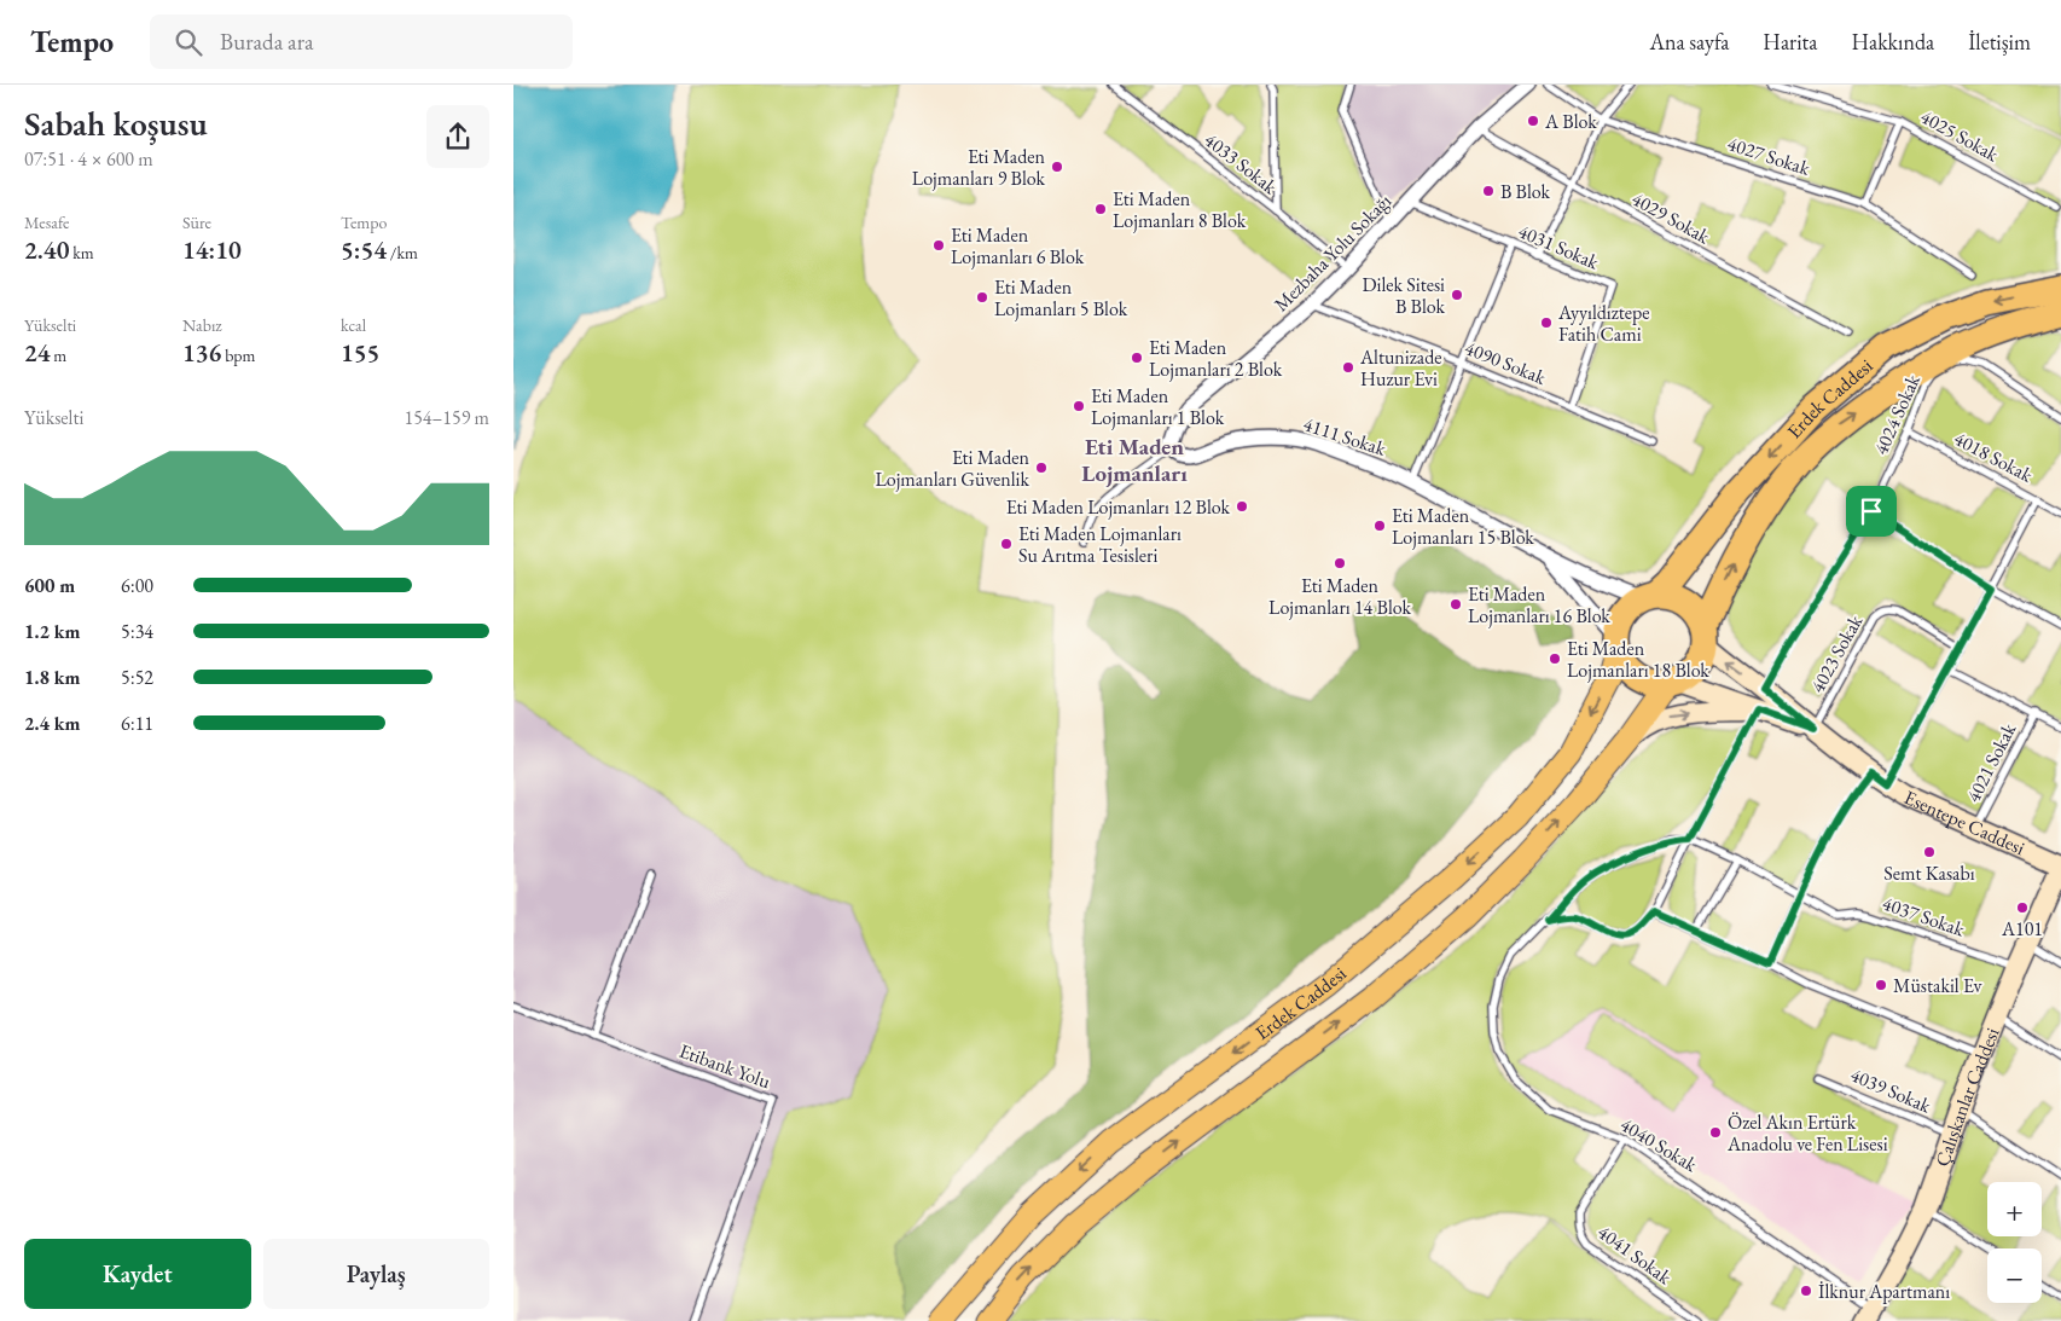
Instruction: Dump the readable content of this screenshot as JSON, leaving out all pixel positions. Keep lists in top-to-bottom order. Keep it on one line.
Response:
{"streets":{"highway":["Erdek Caddesi","Esentepe Caddesi"],"street":["Mezbaha Yolu Sokağı","4111 Sokak","Çalışkanlar Caddesi"],"lane":["4025 Sokak","4027 Sokak","4033 Sokak","4029 Sokak","4031 Sokak","4090 Sokak","4024 Sokak","4018 Sokak","4023 Sokak","4021 Sokak","4037 Sokak","Etibank Yolu","4039 Sokak","4040 Sokak","4041 Sokak"]},"crossings":[["4033 Sokak","Mezbaha Yolu Sokağı"],["4029 Sokak","Mezbaha Yolu Sokağı"],["4031 Sokak","Mezbaha Yolu Sokağı"],["4031 Sokak","4090 Sokak"],["Mezbaha Yolu Sokağı","4090 Sokak"],["Mezbaha Yolu Sokağı","4111 Sokak"],["Erdek Caddesi","4111 Sokak"],["Erdek Caddesi","Esentepe Caddesi"],["4024 Sokak","4018 Sokak"],["4024 Sokak","Esentepe Caddesi"],["4111 Sokak","Esentepe Caddesi"],["4023 Sokak","Esentepe Caddesi"],["4021 Sokak","Esentepe Caddesi"],["Esentepe Caddesi","Çalışkanlar Caddesi"],["4037 Sokak","Çalışkanlar Caddesi"],["4037 Sokak","4040 Sokak"],["4039 Sokak","Çalışkanlar Caddesi"],["Çalışkanlar Caddesi","4040 Sokak"],["4040 Sokak","4041 Sokak"]],"districts":["Eti Maden Lojmanları"],"places":["A Blok","Eti Maden Lojmanları 9 Blok","B Blok","Eti Maden Lojmanları 8 Blok","Eti Maden Lojmanları 6 Blok","Dilek Sitesi B Blok","Eti Maden Lojmanları 5 Blok","Ayyıldıztepe Fatih Cami","Eti Maden Lojmanları 2 Blok","Altunizade Huzur Evi","Eti Maden Lojmanları 1 Blok","Eti Maden Lojmanları Güvenlik","Eti Maden Lojmanları 12 Blok","Eti Maden Lojmanları 15 Blok","Eti Maden Lojmanları Su Arıtma Tesisleri","Eti Maden Lojmanları 14 Blok","Eti Maden Lojmanları 16 Blok","Eti Maden Lojmanları 18 Blok","Semt Kasabı","A101","Müstakil Ev","Özel Akın Ertürk Anadolu ve Fen Lisesi","İlknur Apartmanı"],"page":{"header":"Tempo","search":"Burada ara","nav":["Ana sayfa","Harita","Hakkında","İletişim"],"heading":["Sabah koşusu","07:51 · 4 × 600 m"],"stats":[["Mesafe","2.40 km"],["Süre","14:10"],["Tempo","5:54 /km"],["Yükselti","24 m"],["Nabız","136 bpm"],["kcal","155"]],"chart":["Yükselti","154–159 m"],"list":[{"name":"600 m","note":"6:00"},{"name":"1.2 km","note":"5:34"},{"name":"1.8 km","note":"5:52"},{"name":"2.4 km","note":"6:11"}],"map_buttons":["+","−"],"buttons":["Kaydet","Paylaş"]}}
